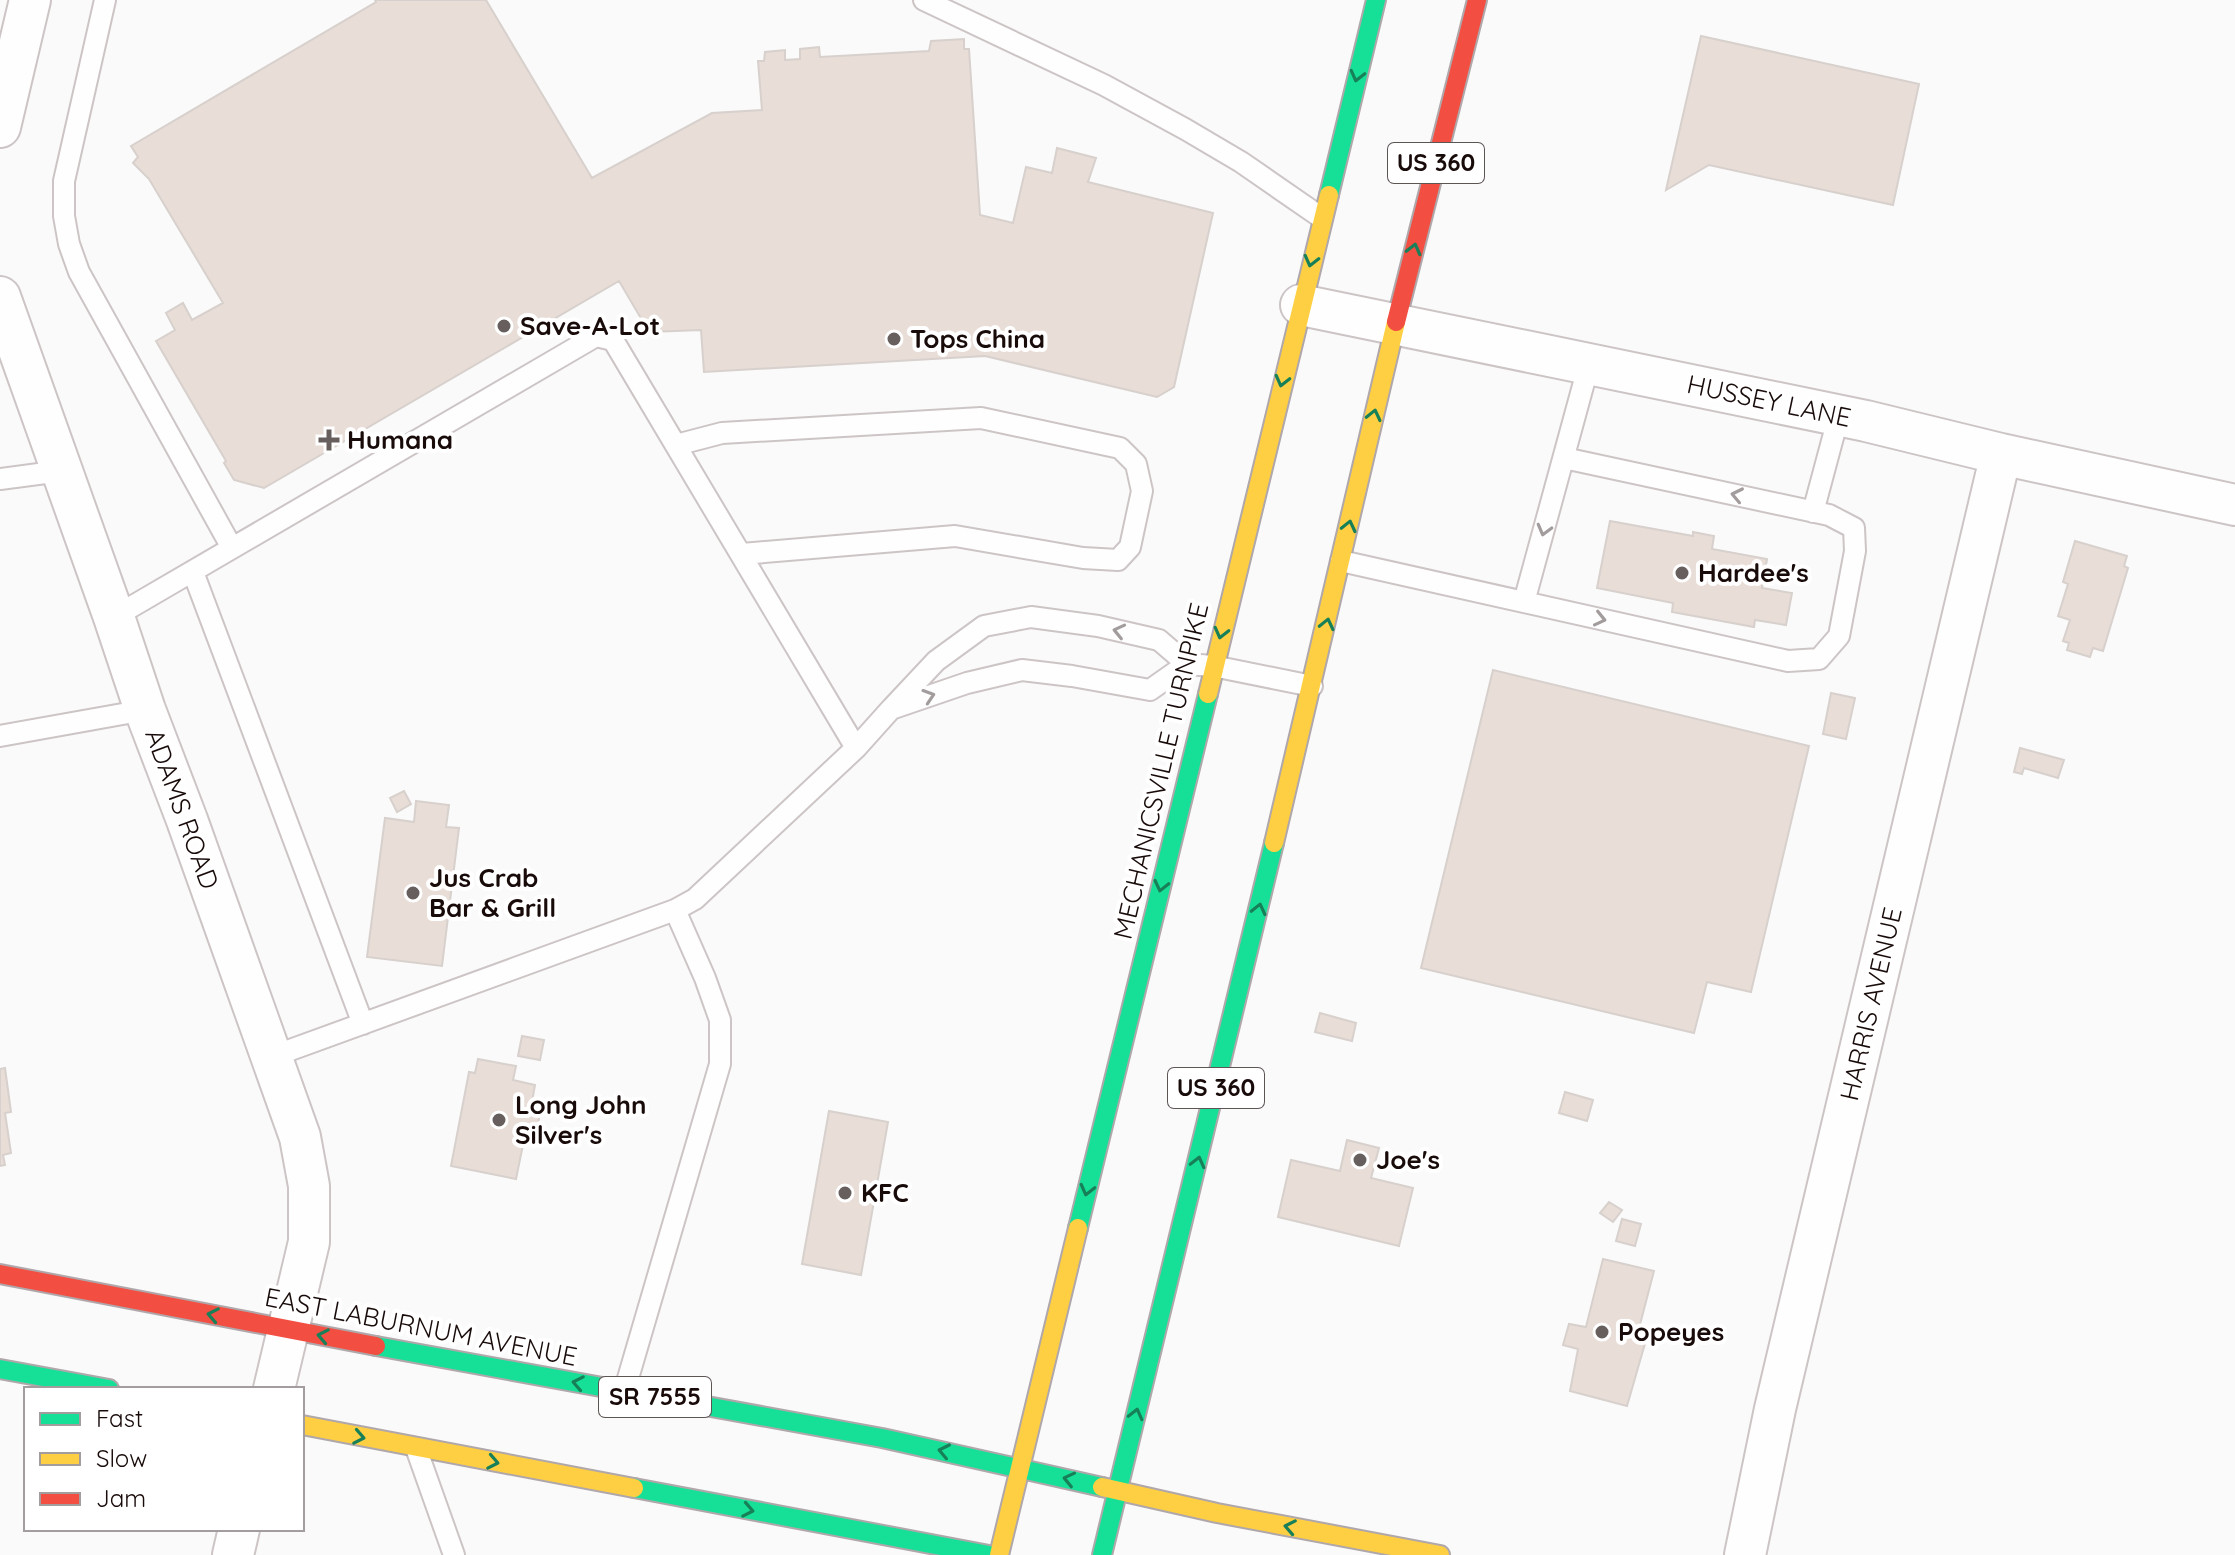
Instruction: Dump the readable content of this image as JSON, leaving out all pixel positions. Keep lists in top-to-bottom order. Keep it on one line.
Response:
{"streets":{"main road":["US 360","MECHANICSVILLE TURNPIKE","EAST LABURNUM AVENUE","SR 7555"],"street":["HUSSEY LANE","ADAMS ROAD","HARRIS AVENUE"]},"crossings":[["US 360","HUSSEY LANE"],["US 360","EAST LABURNUM AVENUE"],["HUSSEY LANE","MECHANICSVILLE TURNPIKE"],["HUSSEY LANE","HARRIS AVENUE"],["MECHANICSVILLE TURNPIKE","EAST LABURNUM AVENUE"],["ADAMS ROAD","EAST LABURNUM AVENUE"]],"places":{"other":["Save-A-Lot","Tops China","Hardee's","Jus Crab Bar & Grill","Long John Silver's","Joe's","KFC","Popeyes"],"health":["Humana"]},"legend":["Fast","Slow","Jam"]}
